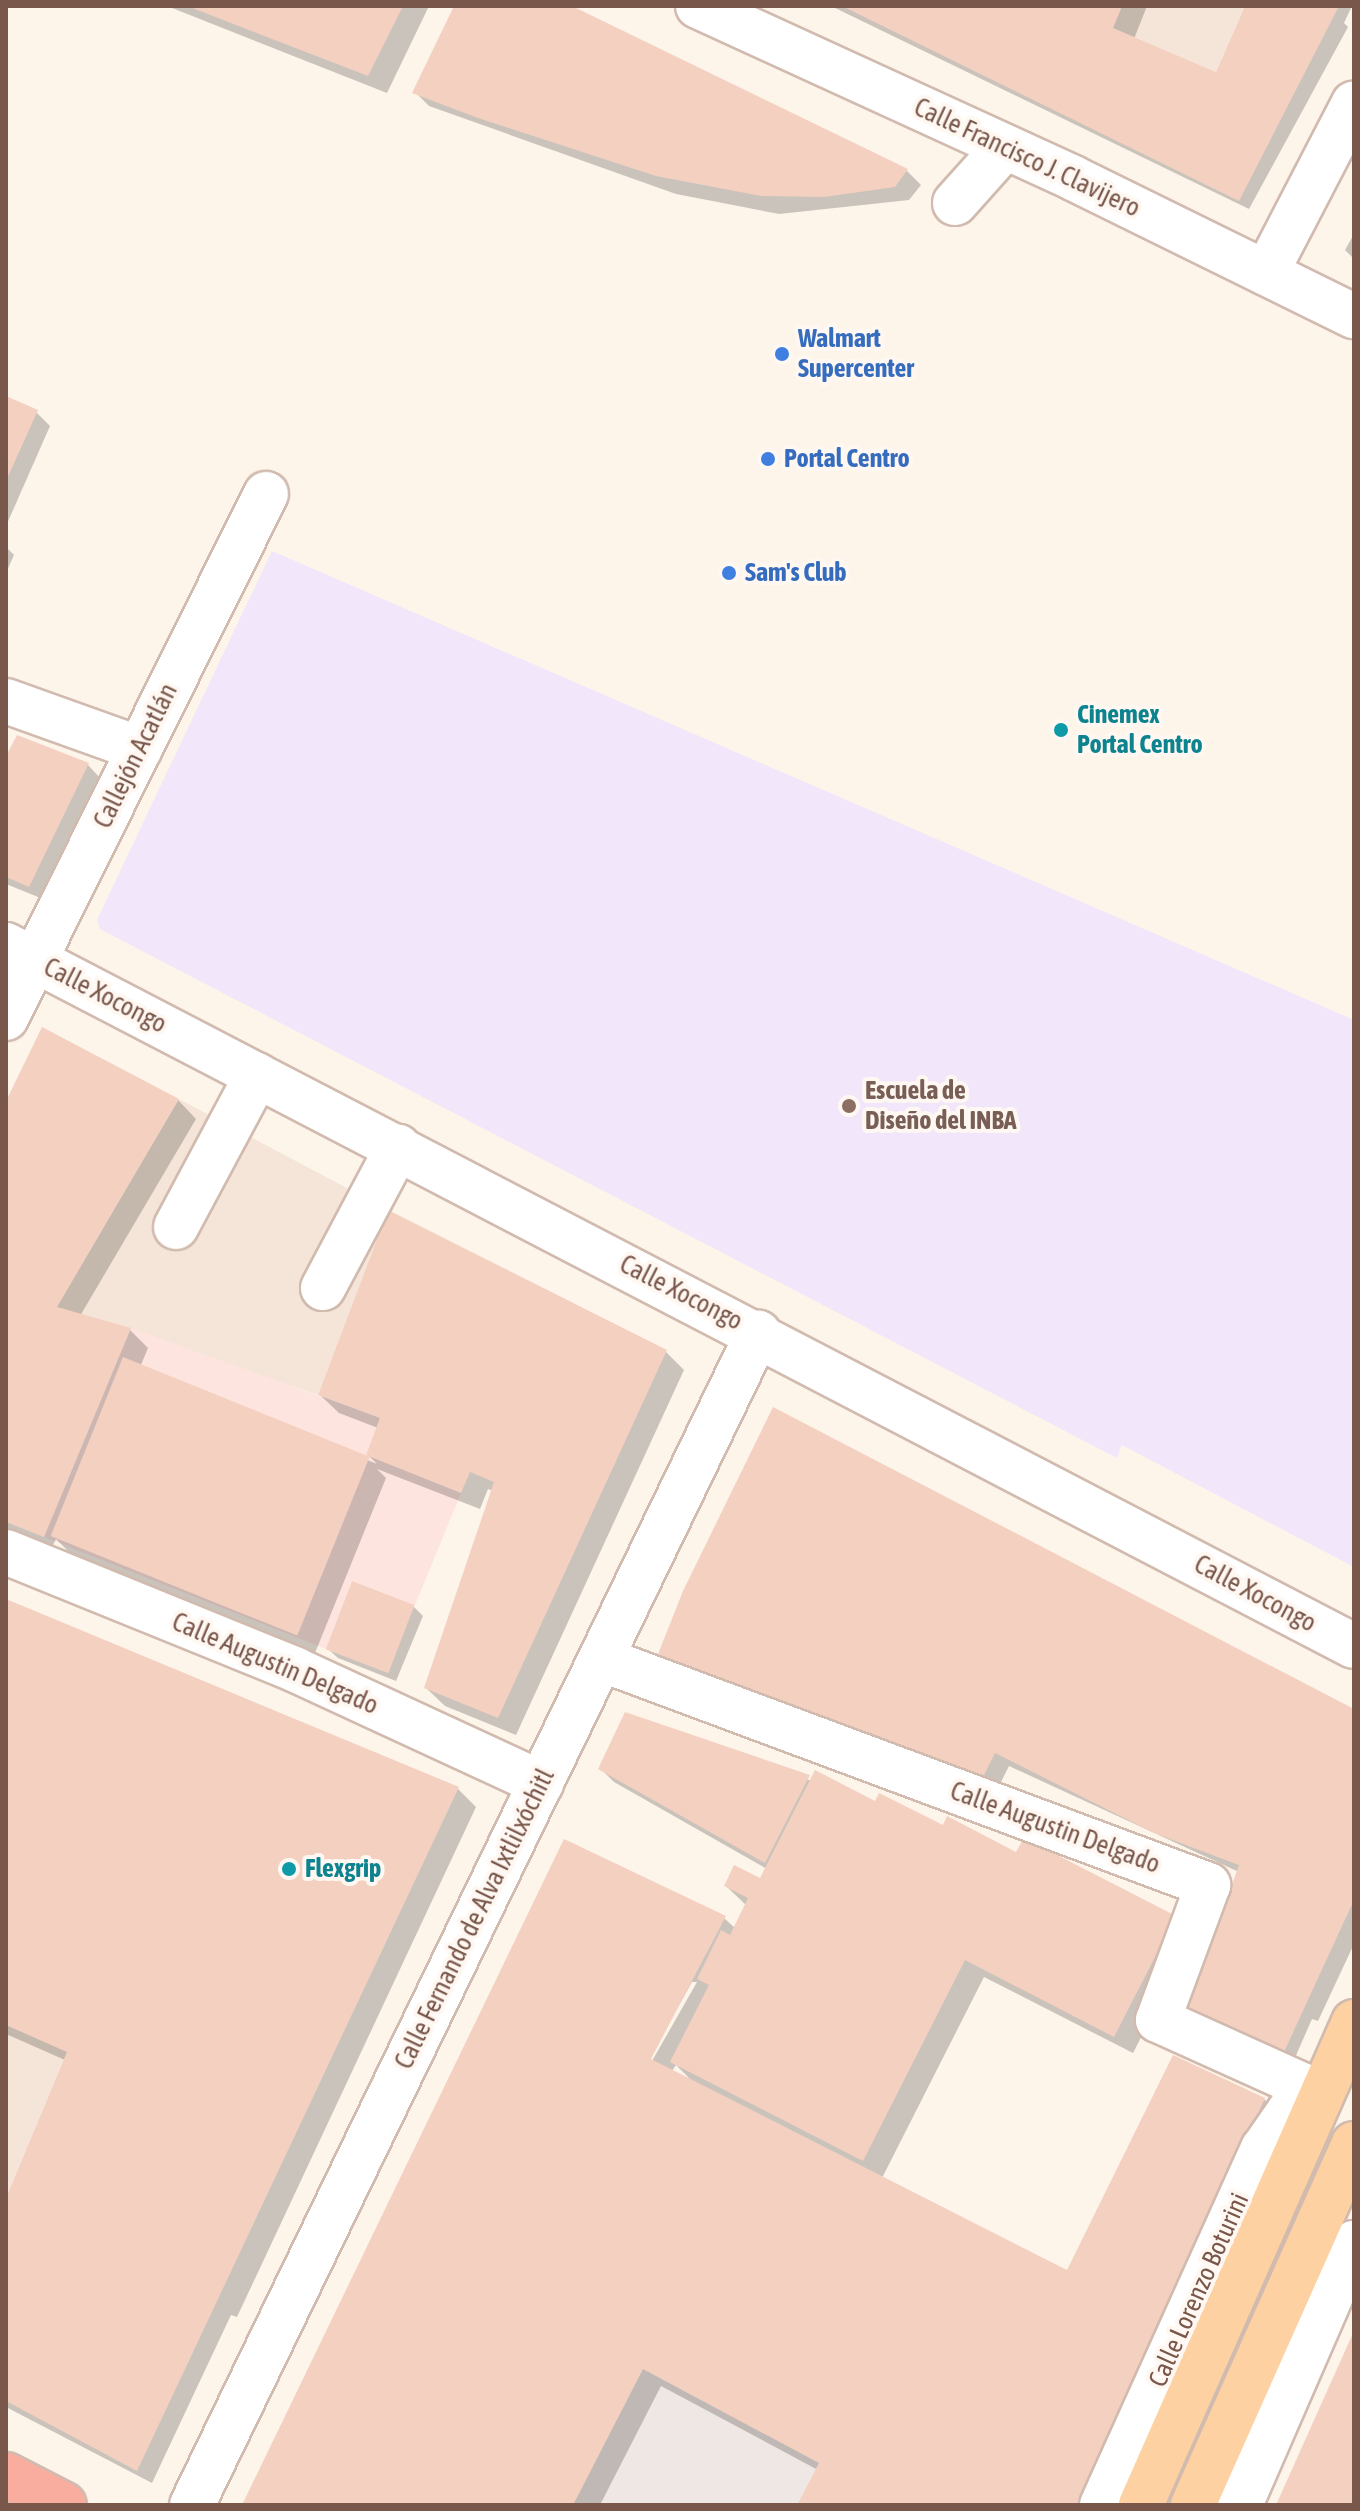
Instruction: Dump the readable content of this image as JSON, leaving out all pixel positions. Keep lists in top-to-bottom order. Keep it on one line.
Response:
{"streets":{"main road":["Calle Lorenzo Boturini"],"street":["Calle Francisco J. Clavijero","Callejón Acatlán","Calle Xocongo","Calle Augustin Delgado","Calle Fernando de Alva Ixtlilxóchitl"]},"crossings":[["Callejón Acatlán","Calle Xocongo"],["Calle Xocongo","Calle Fernando de Alva Ixtlilxóchitl"],["Calle Augustin Delgado","Calle Fernando de Alva Ixtlilxóchitl"],["Calle Augustin Delgado","Calle Lorenzo Boturini"]],"places":["Walmart Supercenter","Portal Centro","Sam's Club","Cinemex Portal Centro","Escuela de Diseño del INBA","Flexgrip"]}
